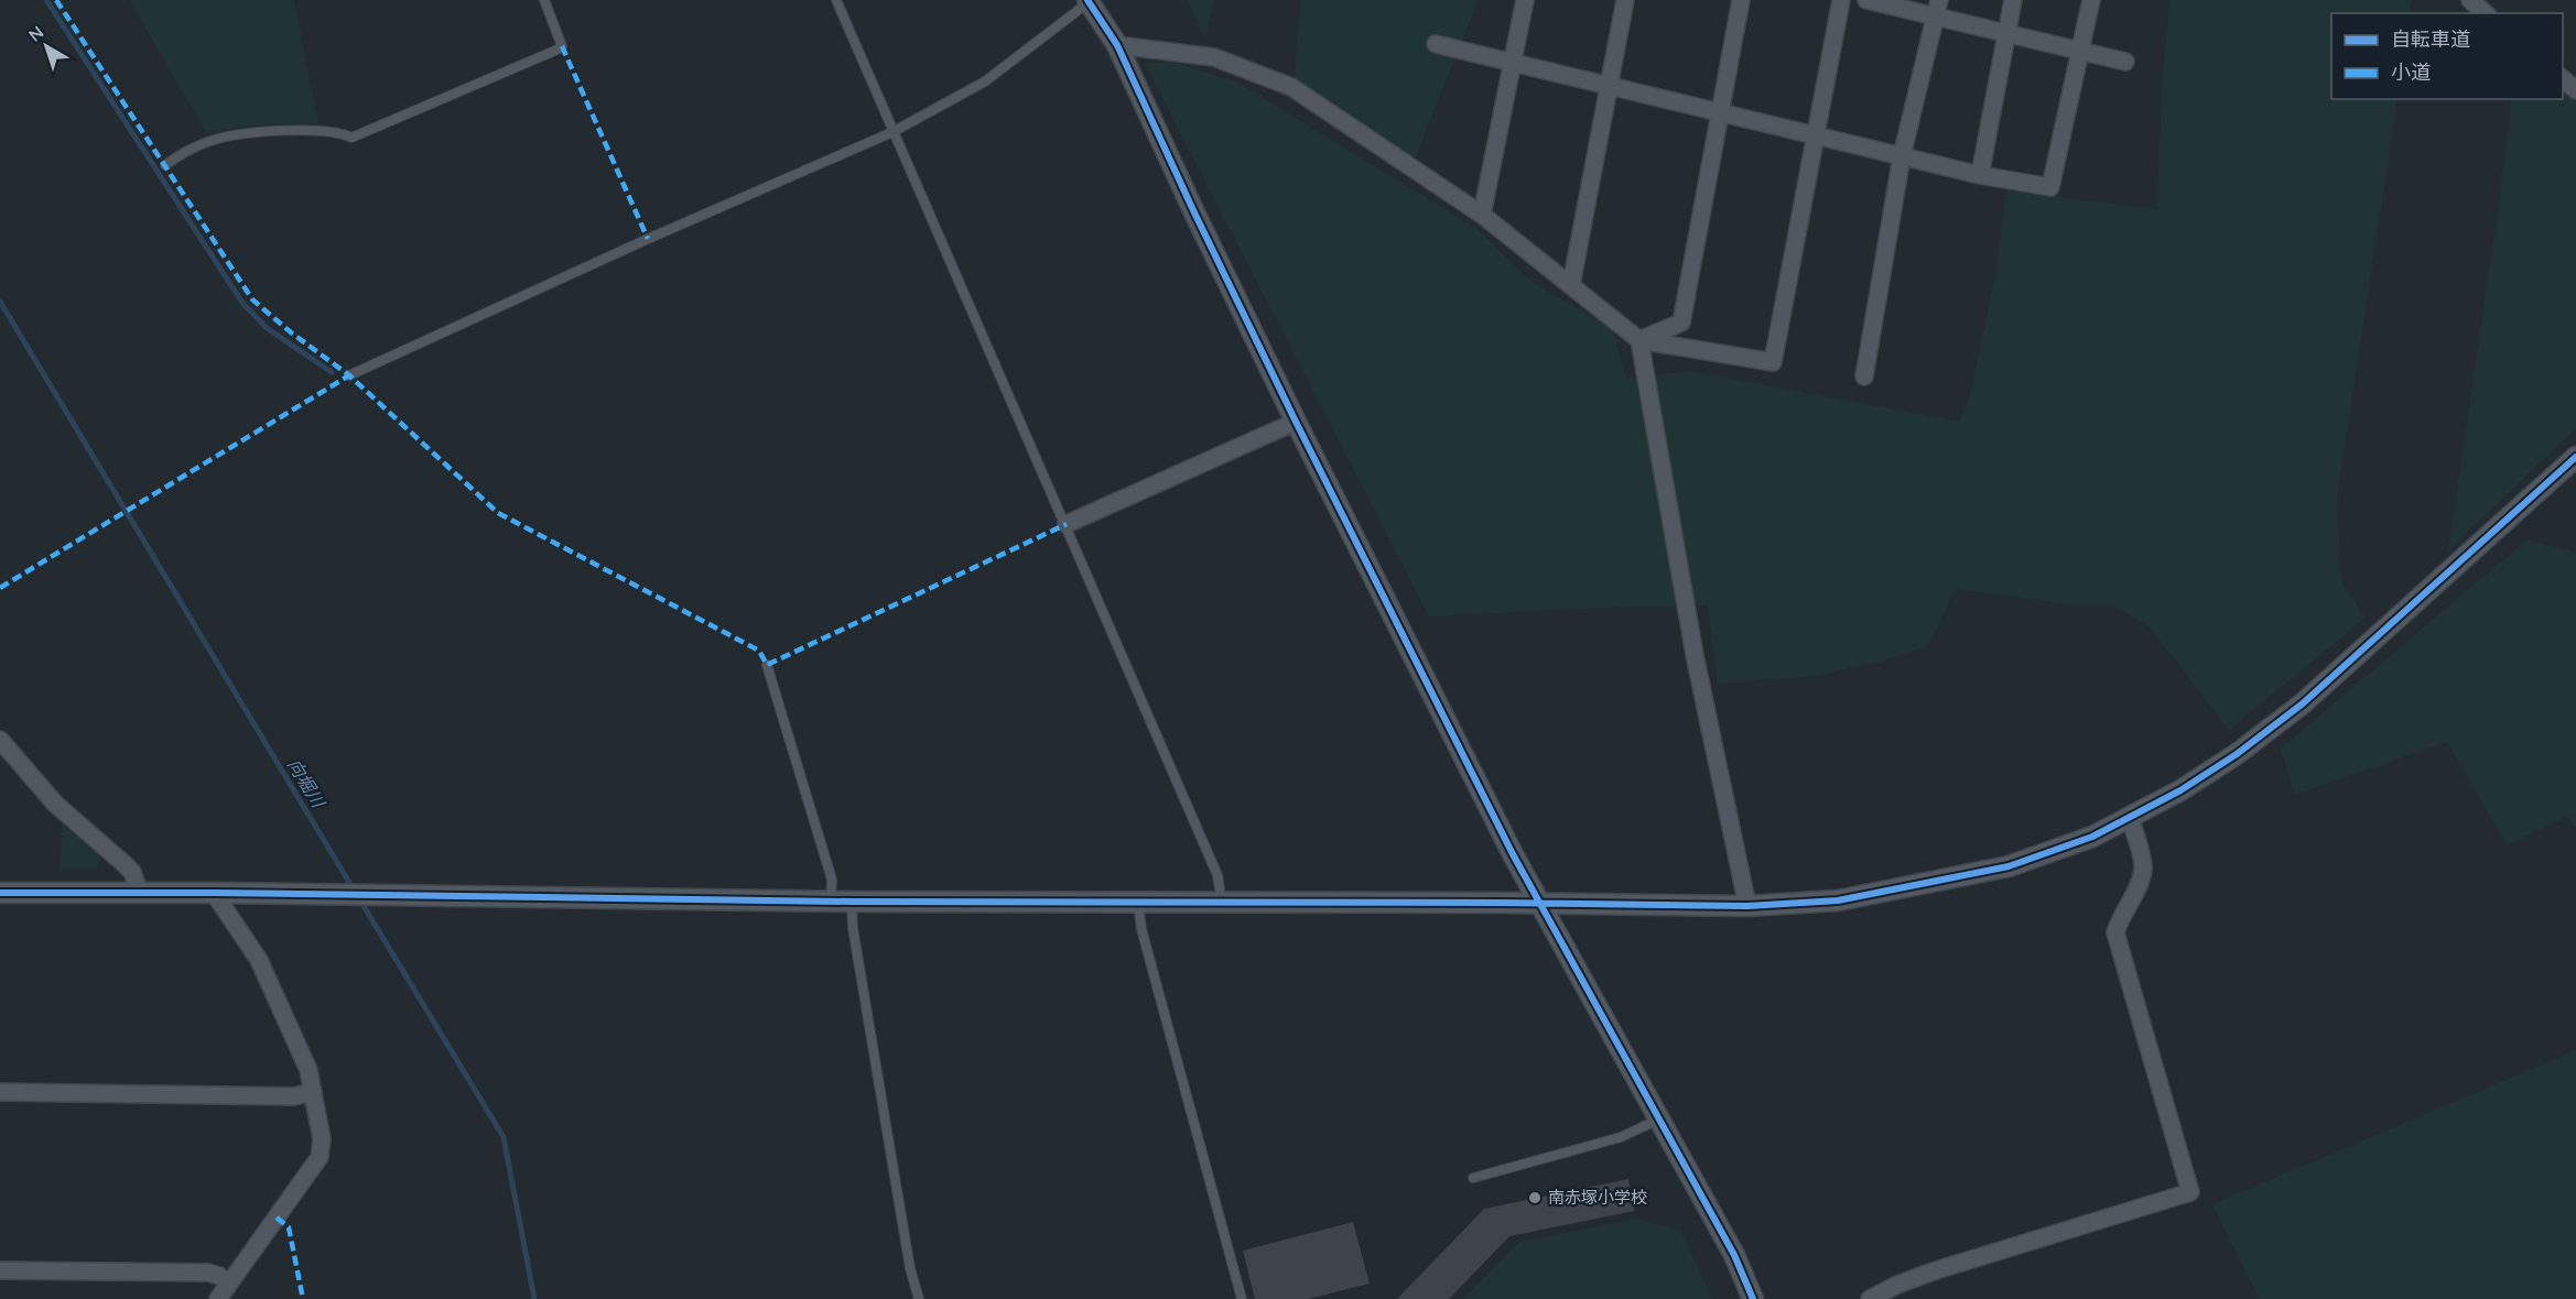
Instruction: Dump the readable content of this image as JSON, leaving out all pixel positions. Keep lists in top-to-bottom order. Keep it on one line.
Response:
{"water":["向堀川"],"places":["南赤塚小学校"],"legend":["自転車道","小道"],"north":"top left"}
